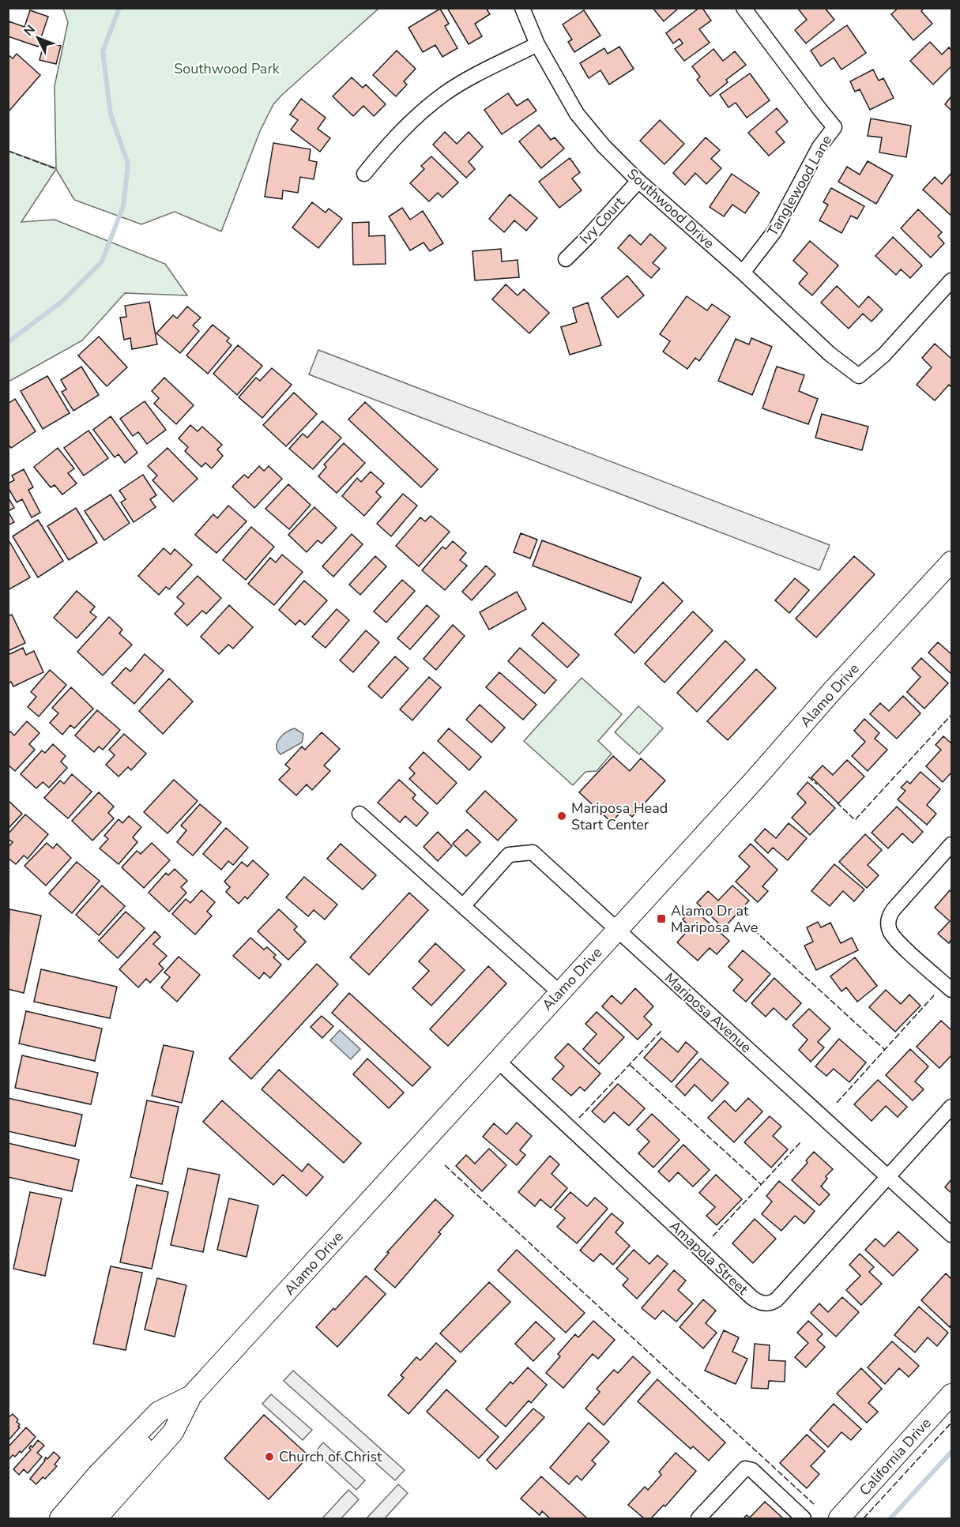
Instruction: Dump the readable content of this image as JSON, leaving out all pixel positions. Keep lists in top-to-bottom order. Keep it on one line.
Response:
{"streets":{"main road":["Alamo Drive","California Drive"],"street":["Tanglewood Lane","Southwood Drive","Ivy Court","Mariposa Avenue","Amapola Street"]},"crossings":[["Tanglewood Lane","Southwood Drive"],["Southwood Drive","Ivy Court"],["Alamo Drive","Mariposa Avenue"],["Alamo Drive","Amapola Street"],["Mariposa Avenue","Amapola Street"]],"parks":["Southwood Park"],"places":{"other":["Mariposa Head Start Center","Church of Christ"],"transit":["Alamo Dr at Mariposa Ave"]},"north":"top left"}
